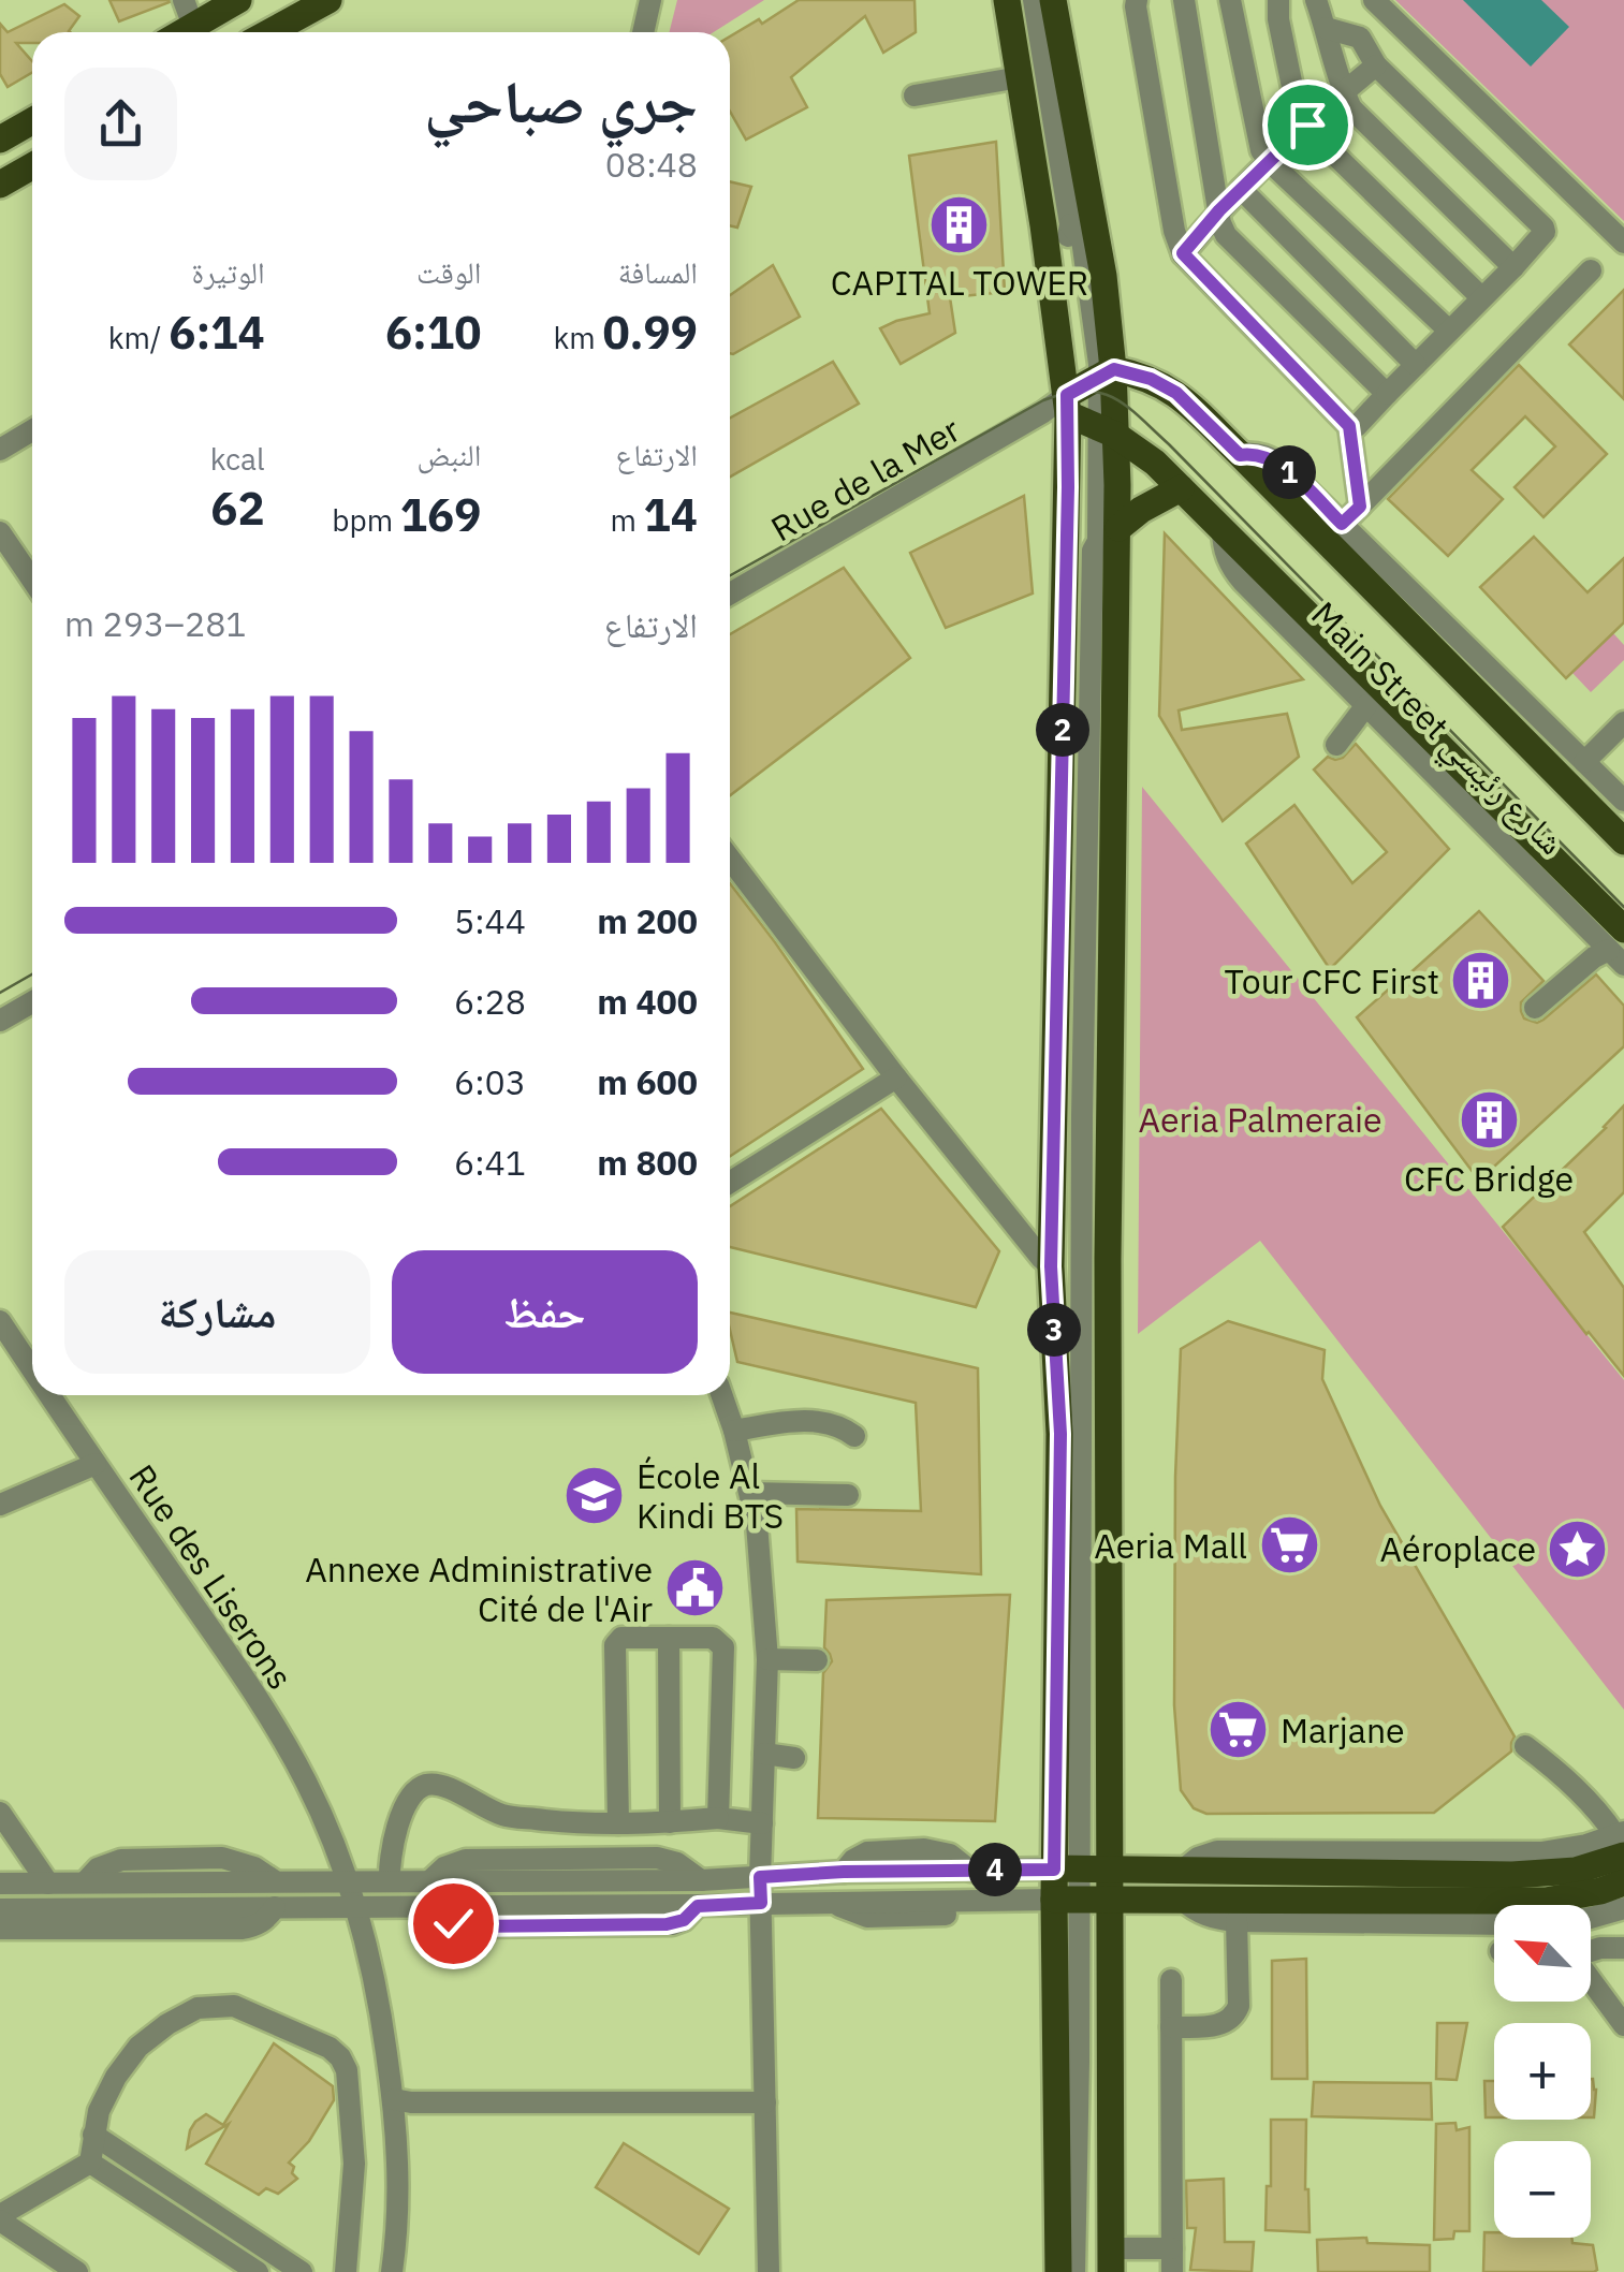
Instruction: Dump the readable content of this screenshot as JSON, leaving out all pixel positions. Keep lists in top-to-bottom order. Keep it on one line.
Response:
{"streets":{"main road":["Main Street شارع رئيسي"],"street":["Rue de la Mer","Rue des Liserons"]},"crossings":[["Rue de la Mer","Main Street شارع رئيسي"]],"parks":["Aeria Palmeraie"],"places":{"building":["CAPITAL TOWER","Tour CFC First","CFC Bridge"],"school or university":["École Al Kindi BTS"],"supermarket":["Aeria Mall","Marjane"],"place":["Aéroplace"],"public building":["Annexe Administrative Cité de l'Air"]},"north":"top left","page":{"heading":["جري صباحي","08:48"],"stats":[["المسافة","0.99 km"],["الوقت","6:10"],["الوتيرة","6:14 /km"],["الارتفاع","14 m"],["النبض","169 bpm"],["kcal","62"]],"pins":["1","2","3","4"],"chart":["الارتفاع","281–293 m"],"list":[{"name":"200 m","note":"5:44"},{"name":"400 m","note":"6:28"},{"name":"600 m","note":"6:03"},{"name":"800 m","note":"6:41"}],"buttons":["حفظ","مشاركة"],"map_buttons":["+","−"]}}
